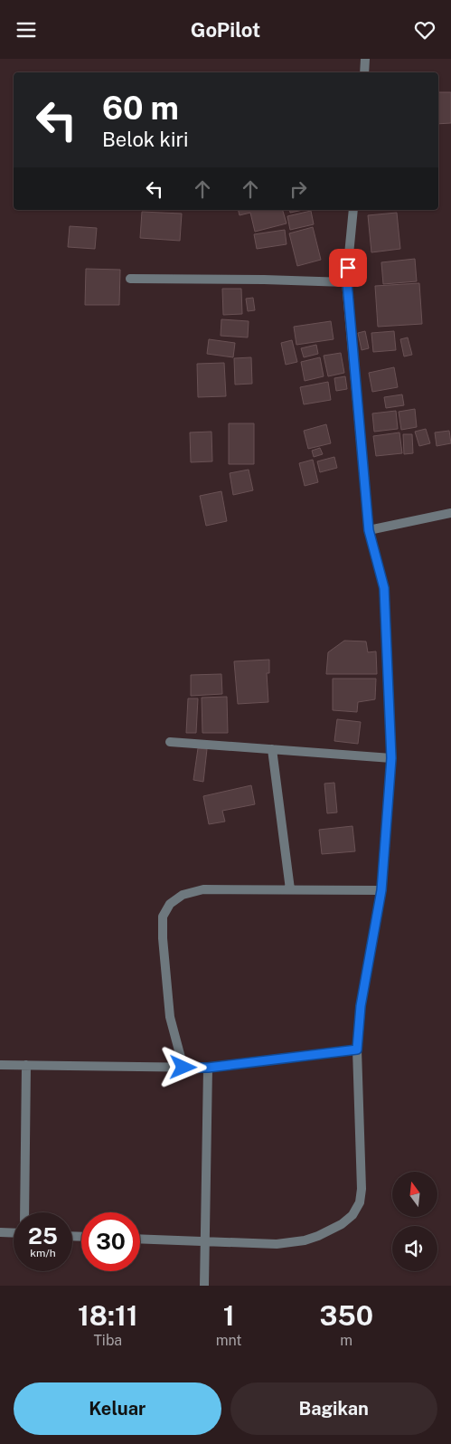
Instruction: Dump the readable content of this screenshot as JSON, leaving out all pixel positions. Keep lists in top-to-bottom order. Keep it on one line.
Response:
{"north":"top","page":{"header":"GoPilot","turn":["60 m","Belok kiri"],"speed":"25 km/h","limit":"30","eta":["18:11","Tiba","1","mnt","350","m"],"buttons":["Keluar","Bagikan"]}}
